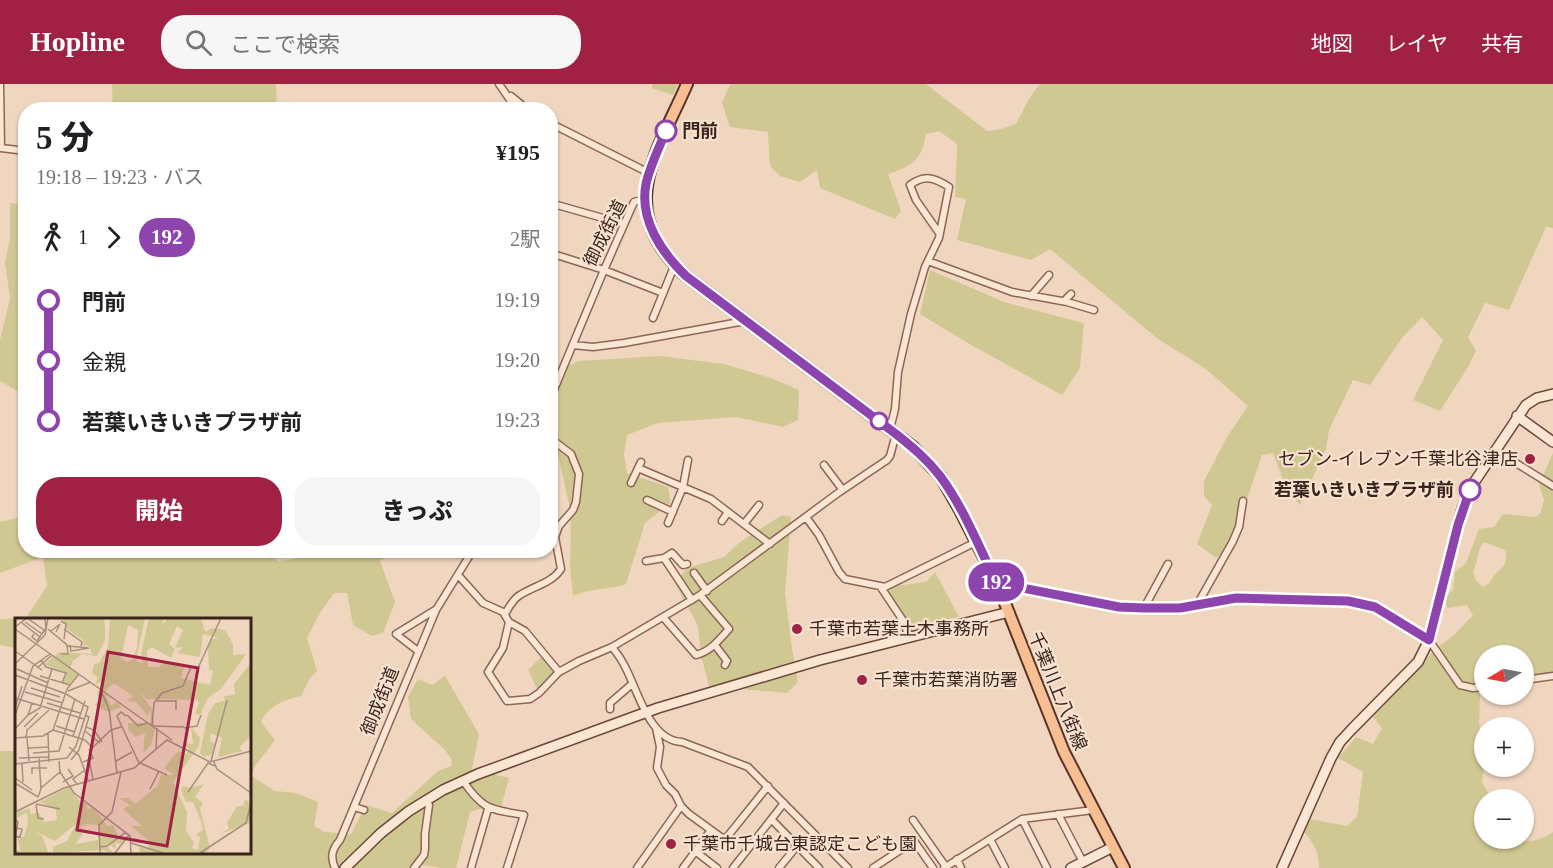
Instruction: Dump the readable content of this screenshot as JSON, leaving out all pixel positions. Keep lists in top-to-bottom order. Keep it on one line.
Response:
{"streets":{"main road":["御成街道","千葉川上八街線"]},"crossings":[["御成街道","千葉川上八街線"]],"places":["門前","セブン-イレブン千葉北谷津店","若葉いきいきプラザ前","千葉市若葉土木事務所","千葉市若葉消防署","千葉市千城台東認定こども園"],"lines":["bus line 192"],"north":"left","page":{"header":"Hopline","search":"ここで検索","nav":["地図","レイヤ","共有"],"on_map":"192","heading":["5 分","19:18 – 19:23 · バス","¥195"],"legs":["1","192","2駅"],"list":[{"name":"門前","value":"19:19"},{"name":"金親","value":"19:20"},{"name":"若葉いきいきプラザ前","value":"19:23"}],"buttons":["開始","きっぷ"],"map_buttons":["+","−"]}}
